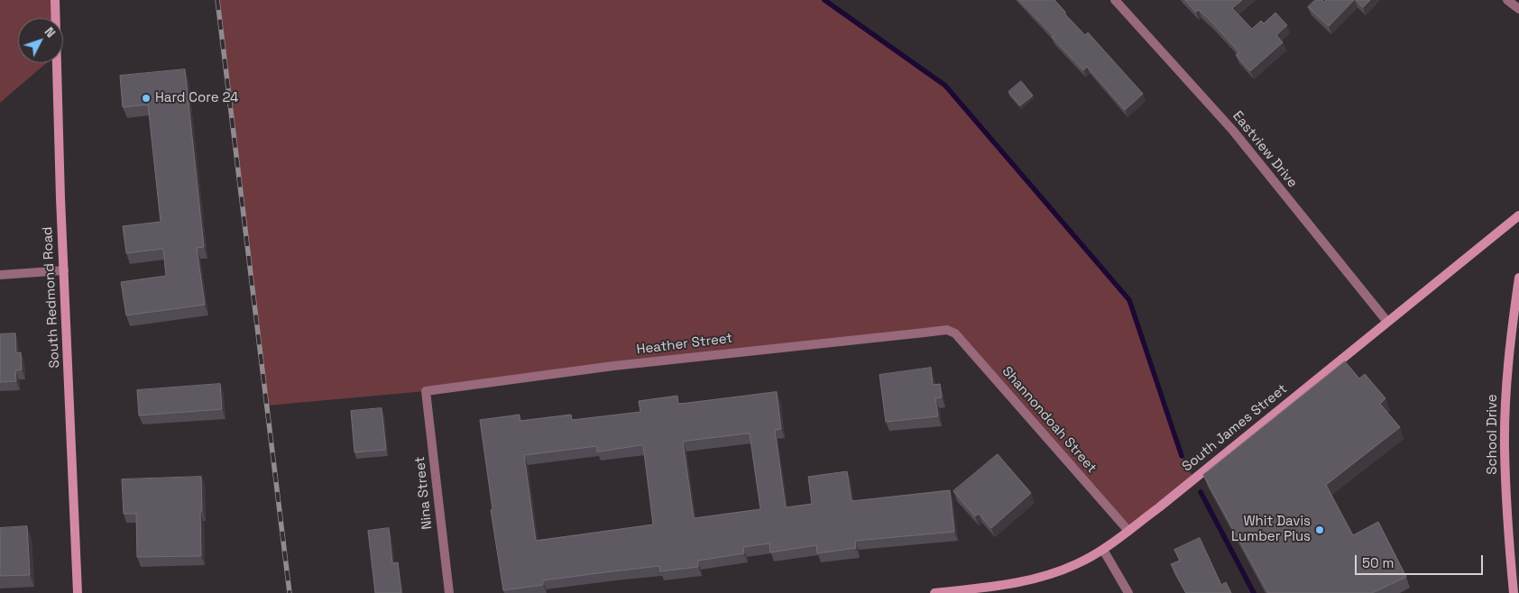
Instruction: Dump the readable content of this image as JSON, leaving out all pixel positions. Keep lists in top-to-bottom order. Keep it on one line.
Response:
{"streets":{"street":["Eastview Drive","South Redmond Road","Heather Street","Shannondoah Street","South James Street","School Drive","Nina Street"]},"crossings":[["Eastview Drive","South James Street"],["Heather Street","Shannondoah Street"],["Heather Street","Nina Street"],["Shannondoah Street","South James Street"]],"places":["Hard Core 24","Whit Davis Lumber Plus"],"scale_bar":"50 m","north":"top right"}
